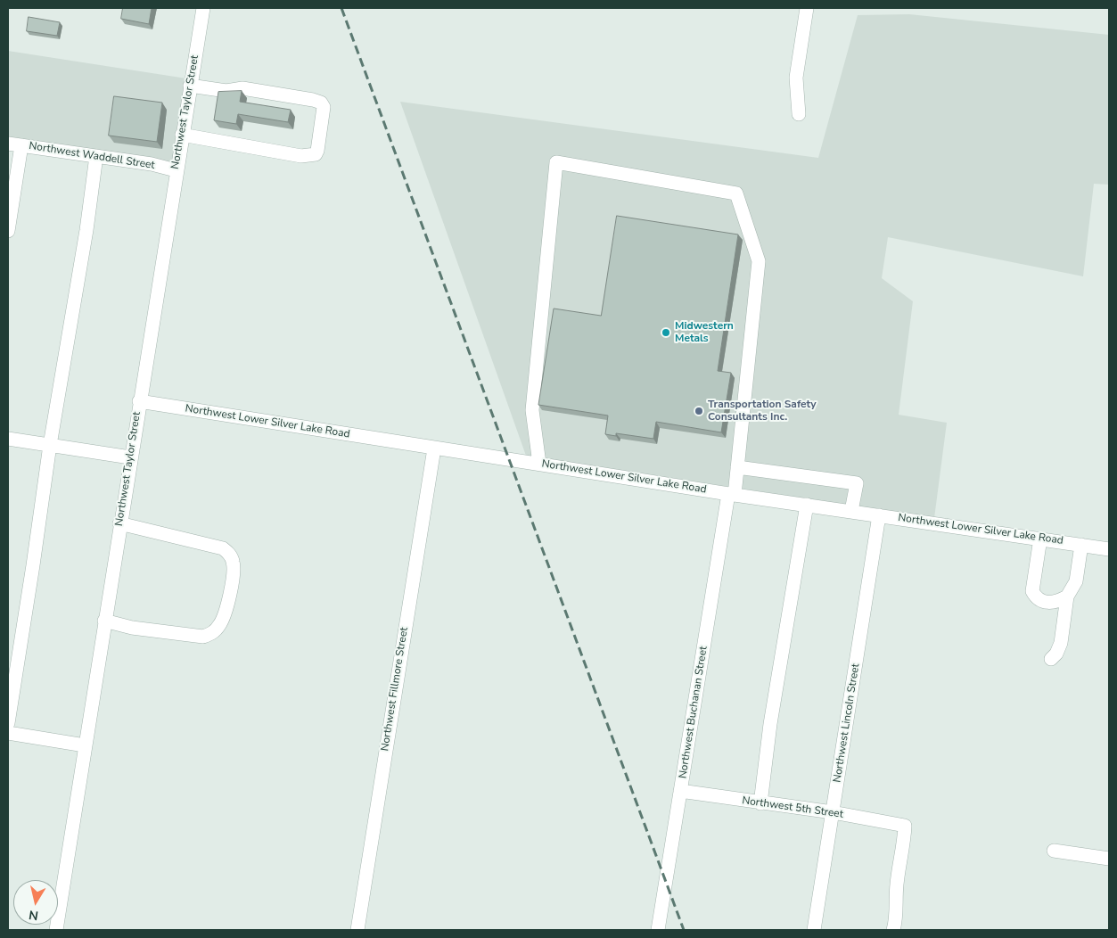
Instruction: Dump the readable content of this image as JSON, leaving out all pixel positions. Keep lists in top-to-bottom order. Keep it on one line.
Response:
{"streets":{"street":["Northwest Taylor Street","Northwest Waddell Street","Northwest Lower Silver Lake Road","Northwest Fillmore Street","Northwest Buchanan Street","Northwest Lincoln Street","Northwest 5th Street"]},"crossings":[["Northwest Taylor Street","Northwest Waddell Street"],["Northwest Taylor Street","Northwest Lower Silver Lake Road"],["Northwest Lower Silver Lake Road","Northwest Fillmore Street"],["Northwest Lower Silver Lake Road","Northwest Buchanan Street"],["Northwest Lower Silver Lake Road","Northwest Lincoln Street"],["Northwest Buchanan Street","Northwest 5th Street"],["Northwest Lincoln Street","Northwest 5th Street"]],"places":["Midwestern Metals","Transportation Safety Consultants Inc."],"north":"bottom"}
